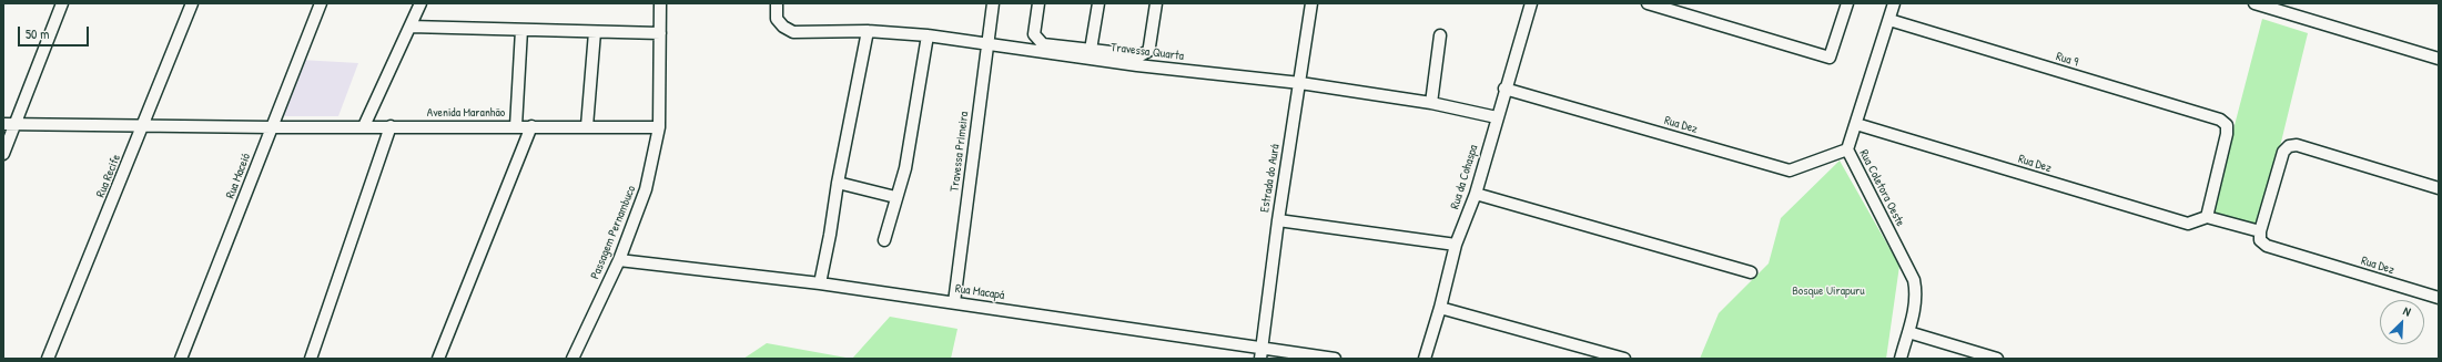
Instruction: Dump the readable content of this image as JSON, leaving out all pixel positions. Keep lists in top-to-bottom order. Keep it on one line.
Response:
{"streets":{"street":["Travessa Quarta","Rua 9","Avenida Maranhão","Rua Dez","Travessa Primeira","Rua Recife","Rua Maceió","Rua da Cohaspa","Estrada do Aurá","Rua Coletora Oeste","Passagem Pernambuco","Rua Macapá"]},"crossings":[["Travessa Quarta","Travessa Primeira"],["Travessa Quarta","Rua da Cohaspa"],["Travessa Quarta","Estrada do Aurá"],["Rua 9","Rua Dez"],["Rua 9","Rua Coletora Oeste"],["Avenida Maranhão","Rua Recife"],["Avenida Maranhão","Rua Maceió"],["Avenida Maranhão","Passagem Pernambuco"],["Rua Dez","Rua da Cohaspa"],["Rua Dez","Rua Coletora Oeste"],["Travessa Primeira","Rua Macapá"],["Estrada do Aurá","Rua Macapá"],["Passagem Pernambuco","Rua Macapá"]],"parks":["Bosque Uirapuru"],"scale_bar":"50 m","north":"top right"}
